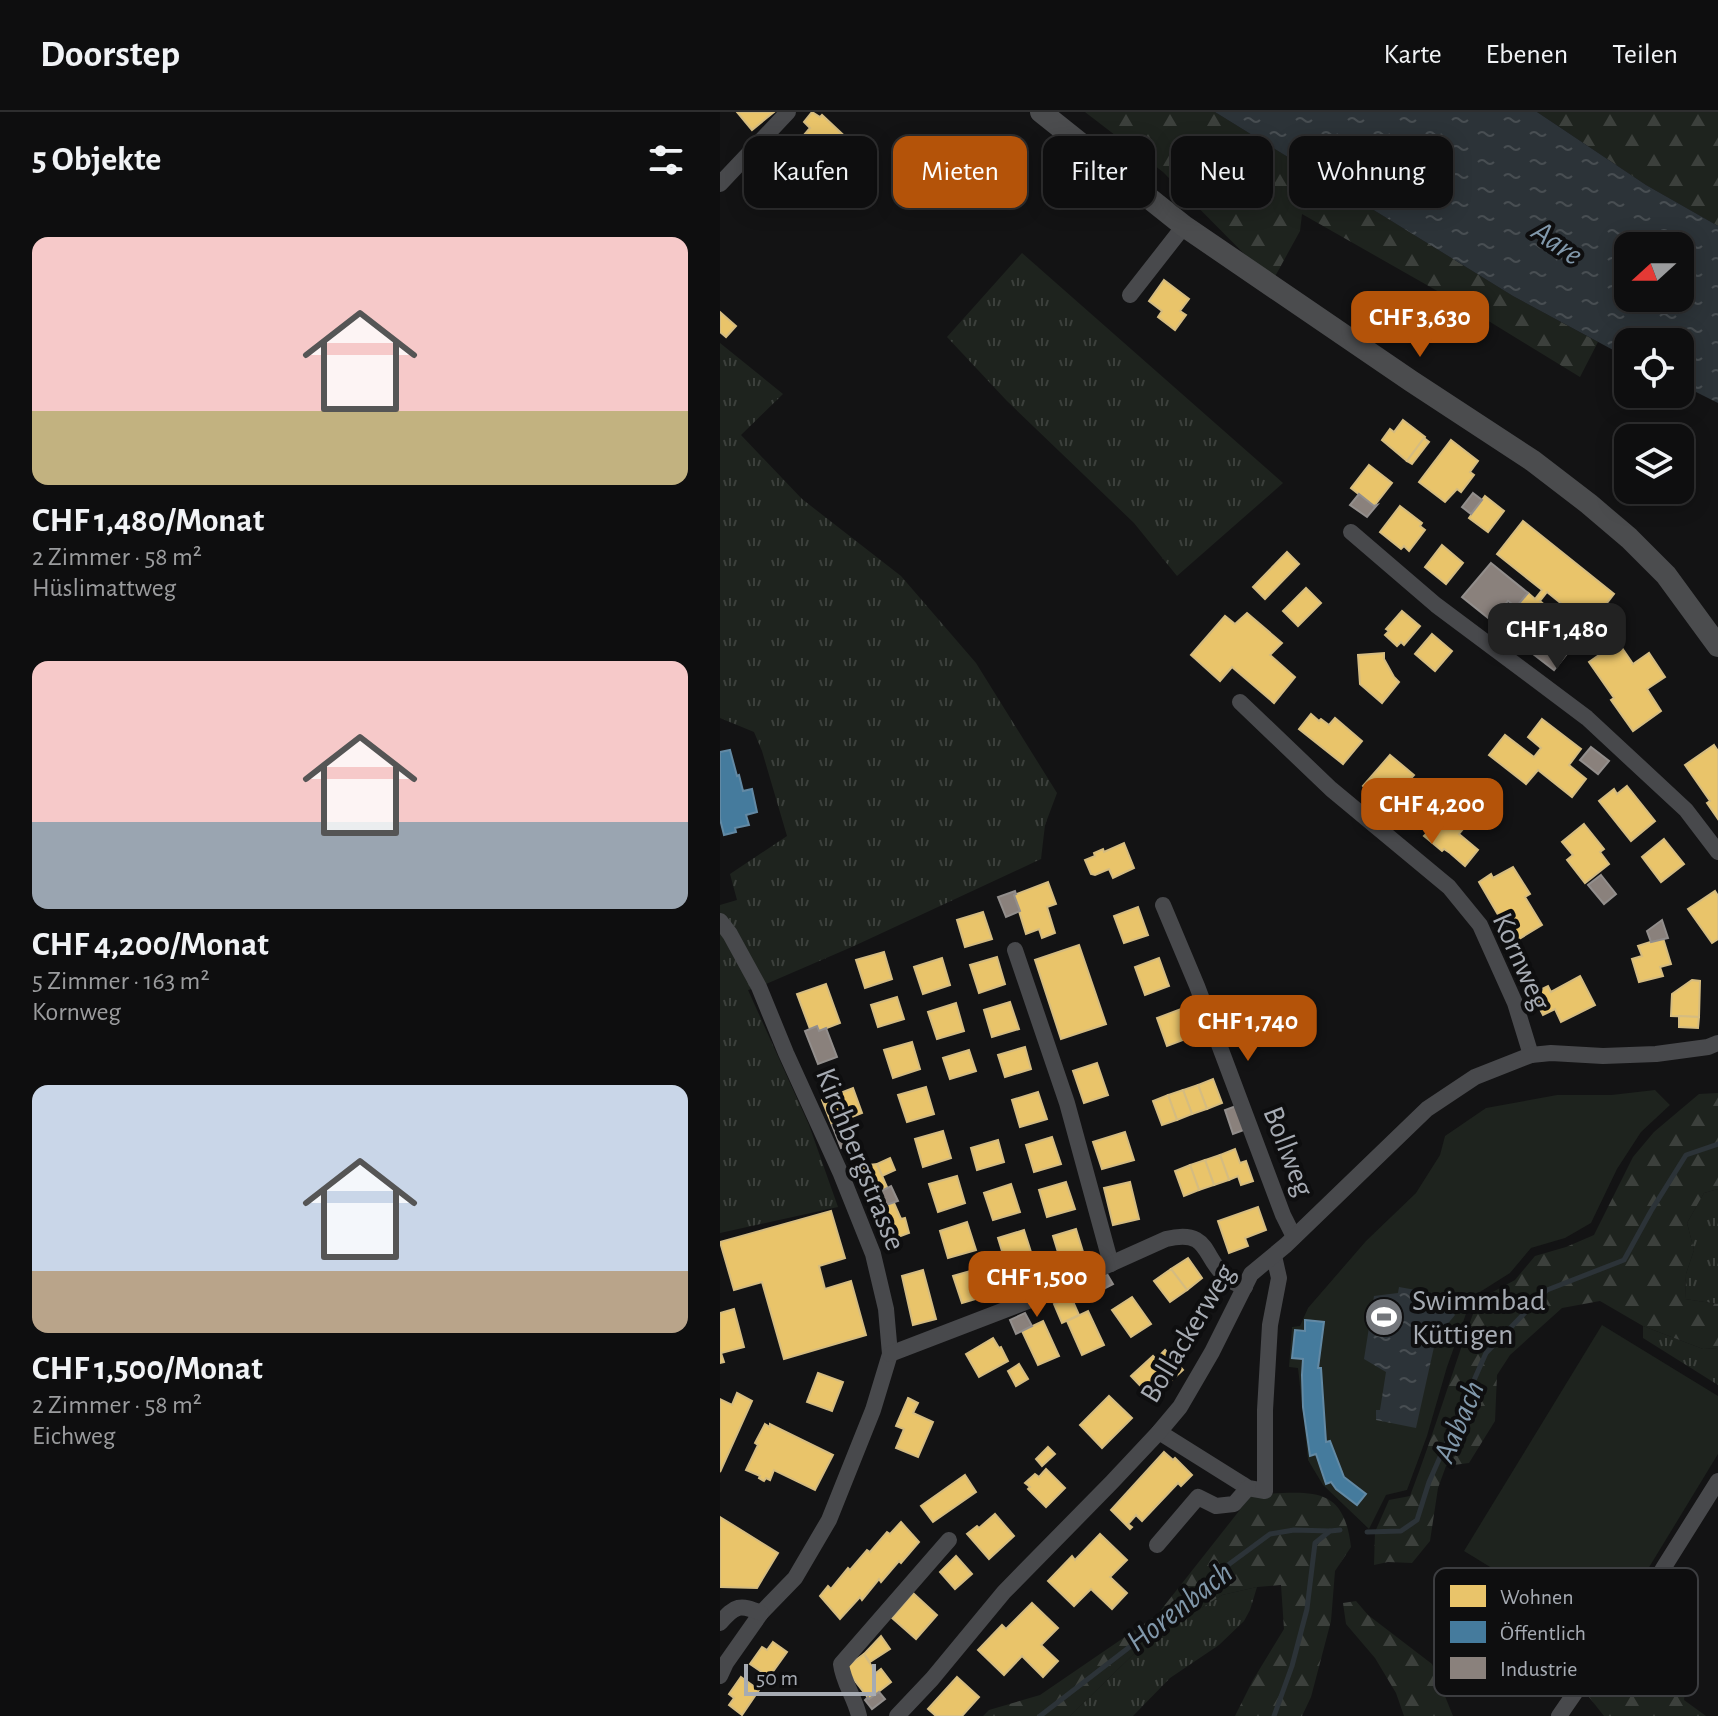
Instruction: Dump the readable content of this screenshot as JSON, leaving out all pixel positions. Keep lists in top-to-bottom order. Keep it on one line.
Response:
{"streets":{"street":["Kornweg","Bollweg","Kirchbergstrasse","Bollackerweg"]},"crossings":[["Kornweg","Bollackerweg"],["Bollweg","Bollackerweg"]],"water":["Aare","Aabach","Horenbach"],"places":{"sports":["Swimmbad Küttigen"]},"legend":["Wohnen","Öffentlich","Industrie"],"scale_bar":"50 m","north":"left","page":{"header":"Doorstep","nav":["Karte","Ebenen","Teilen"],"heading":"5 Objekte","chip":["Kaufen","Mieten","Filter","Neu","Wohnung"],"list":[{"name":"CHF 1,480/Monat","note":"2 Zimmer · 58 m² · Hüslimattweg"},{"name":"CHF 4,200/Monat","note":"5 Zimmer · 163 m² · Kornweg"},{"name":"CHF 1,500/Monat","note":"2 Zimmer · 58 m² · Eichweg"}],"price":["CHF 3,630","CHF 1,480","CHF 4,200","CHF 1,740","CHF 1,500"],"scale":"50 m"}}
